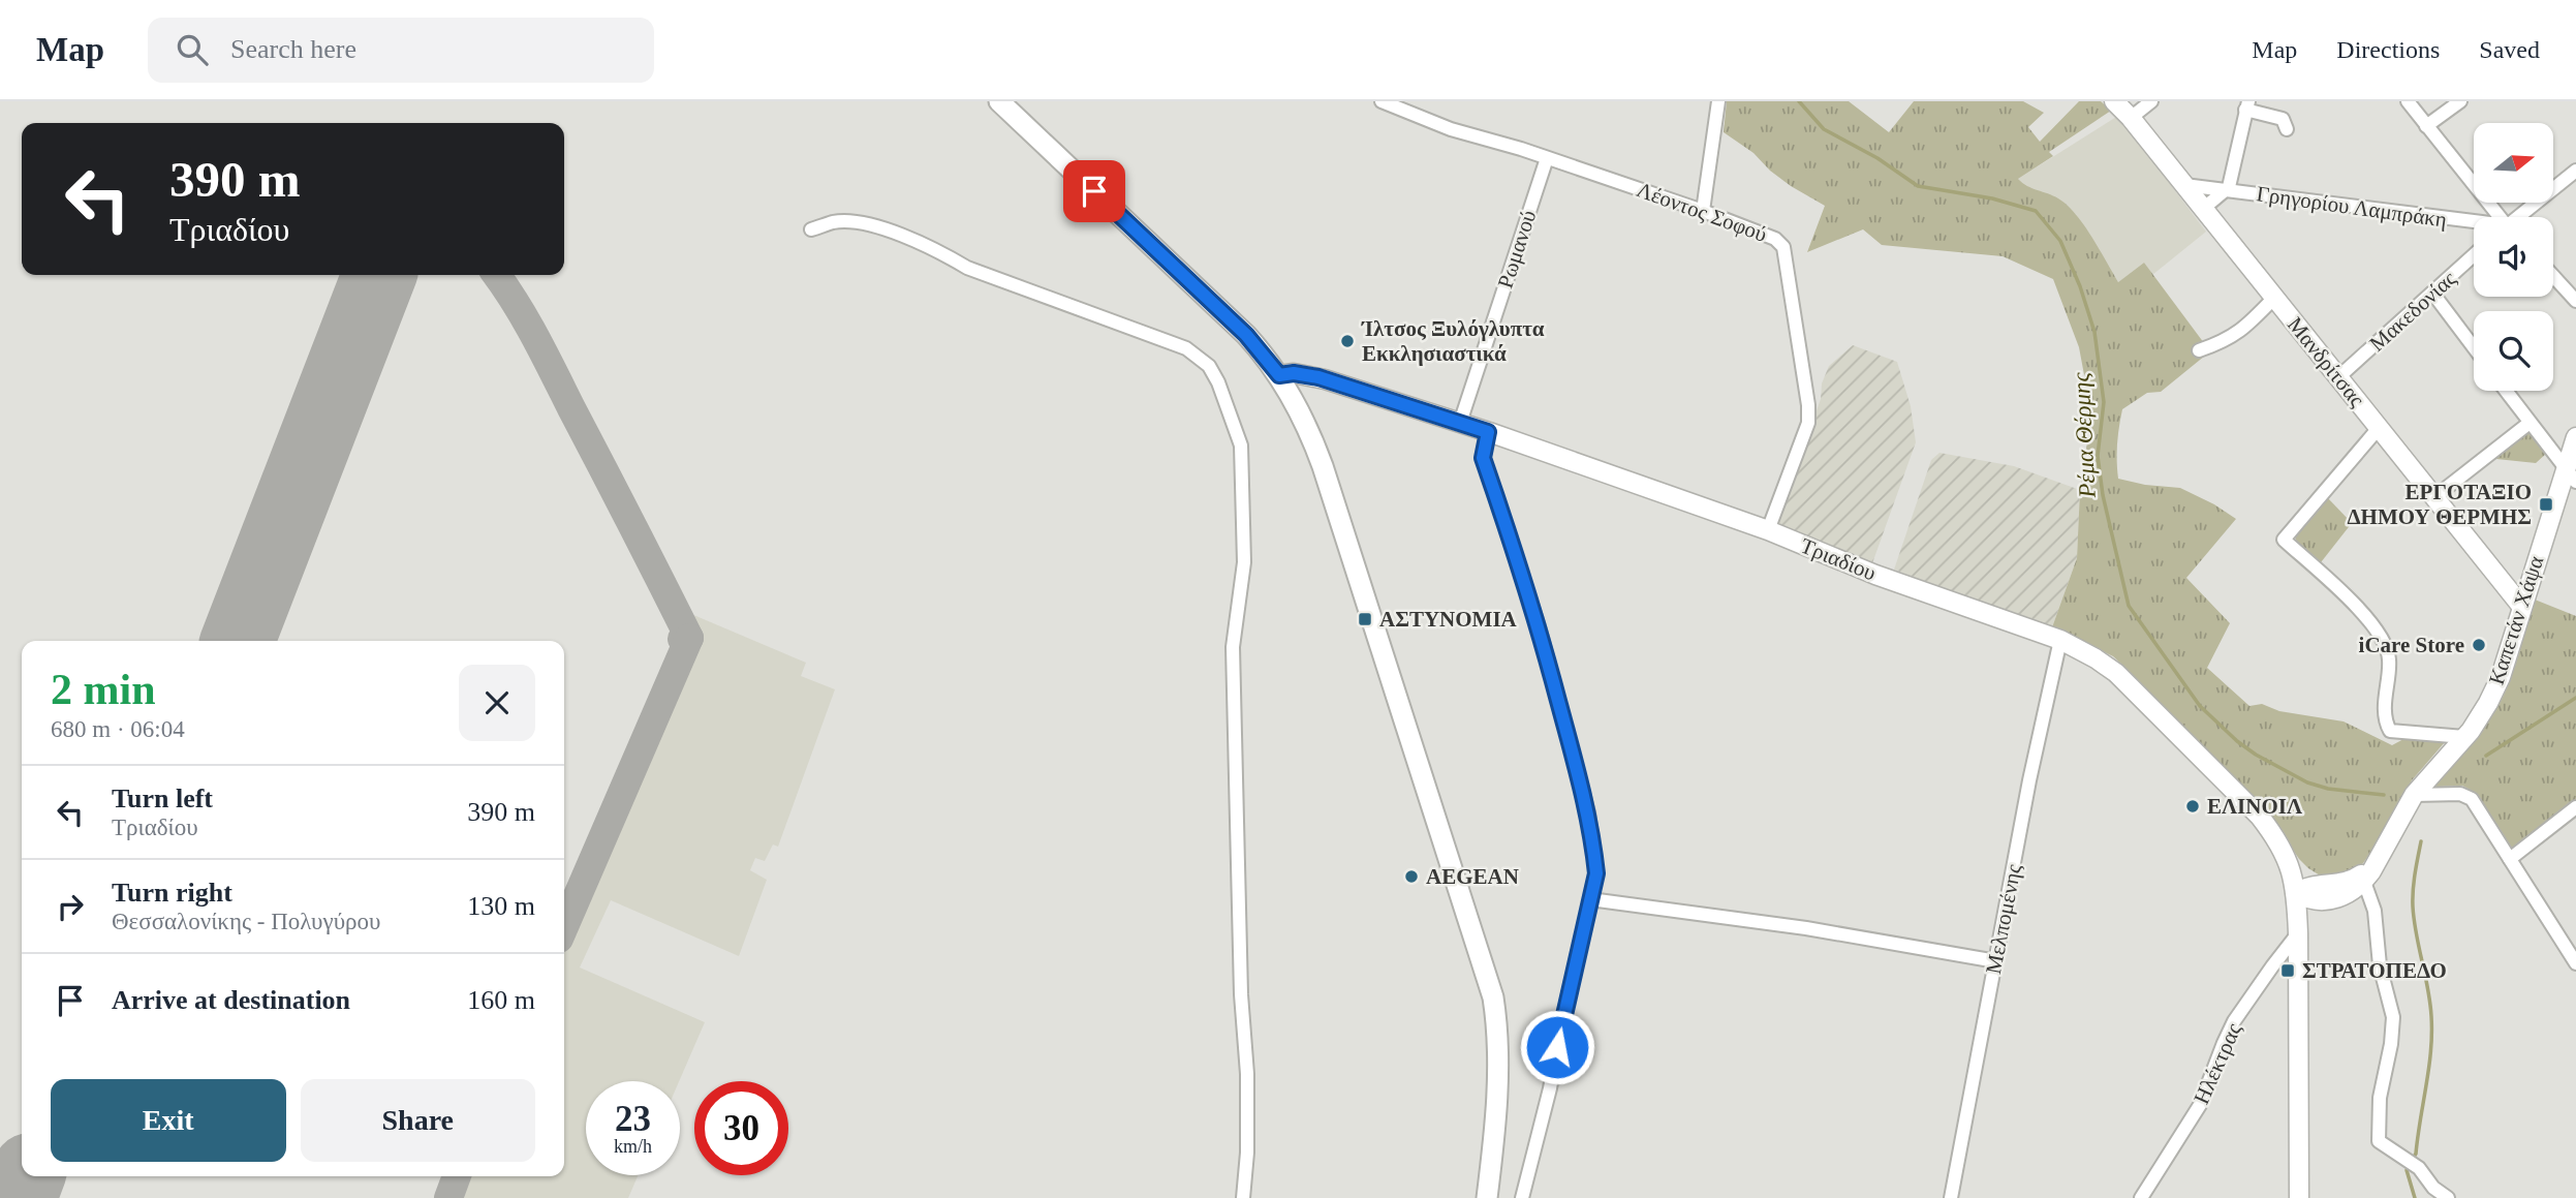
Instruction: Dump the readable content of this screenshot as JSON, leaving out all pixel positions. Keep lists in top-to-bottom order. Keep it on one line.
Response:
{"streets":{"main road":["Μανδρίτσας","Τριαδίου","Καπετάν Χάψα"],"street":["Γρηγορίου Λαμπράκη","Λέοντος Σοφού","Ρωμανού","Μακεδονίας","Μελπομένης","Ηλέκτρας"]},"crossings":[["Γρηγορίου Λαμπράκη","Μανδρίτσας"],["Λέοντος Σοφού","Ρωμανού"],["Λέοντος Σοφού","Τριαδίου"],["Ρωμανού","Τριαδίου"],["Μακεδονίας","Μανδρίτσας"],["Μανδρίτσας","Καπετάν Χάψα"],["Τριαδίου","Καπετάν Χάψα"],["Τριαδίου","Μελπομένης"],["Τριαδίου","Ηλέκτρας"]],"water":["Ρέμα Θέρμης"],"places":{"other":["Ίλτσος Ξυλόγλυπτα Εκκλησιαστικά","iCare Store","ΕΛΙΝΟΙΛ","AEGEAN"],"transit":["ΕΡΓΟΤΑΞΙΟ ΔΗΜΟΥ ΘΕΡΜΗΣ","ΑΣΤΥΝΟΜΙΑ","ΣΤΡΑΤΟΠΕΔΟ"]},"north":"right","page":{"header":"Map","search":"Search here","nav":["Map","Directions","Saved"],"turn":["390 m","Τριαδίου"],"heading":["2 min","680 m · 06:04"],"list":[{"name":"Turn left","note":"Τριαδίου","value":"390 m"},{"name":"Turn right","note":"Θεσσαλονίκης - Πολυγύρου","value":"130 m"},{"name":"Arrive at destination","value":"160 m"}],"buttons":["Exit","Share"],"speed":"23 km/h","limit":"30"}}
